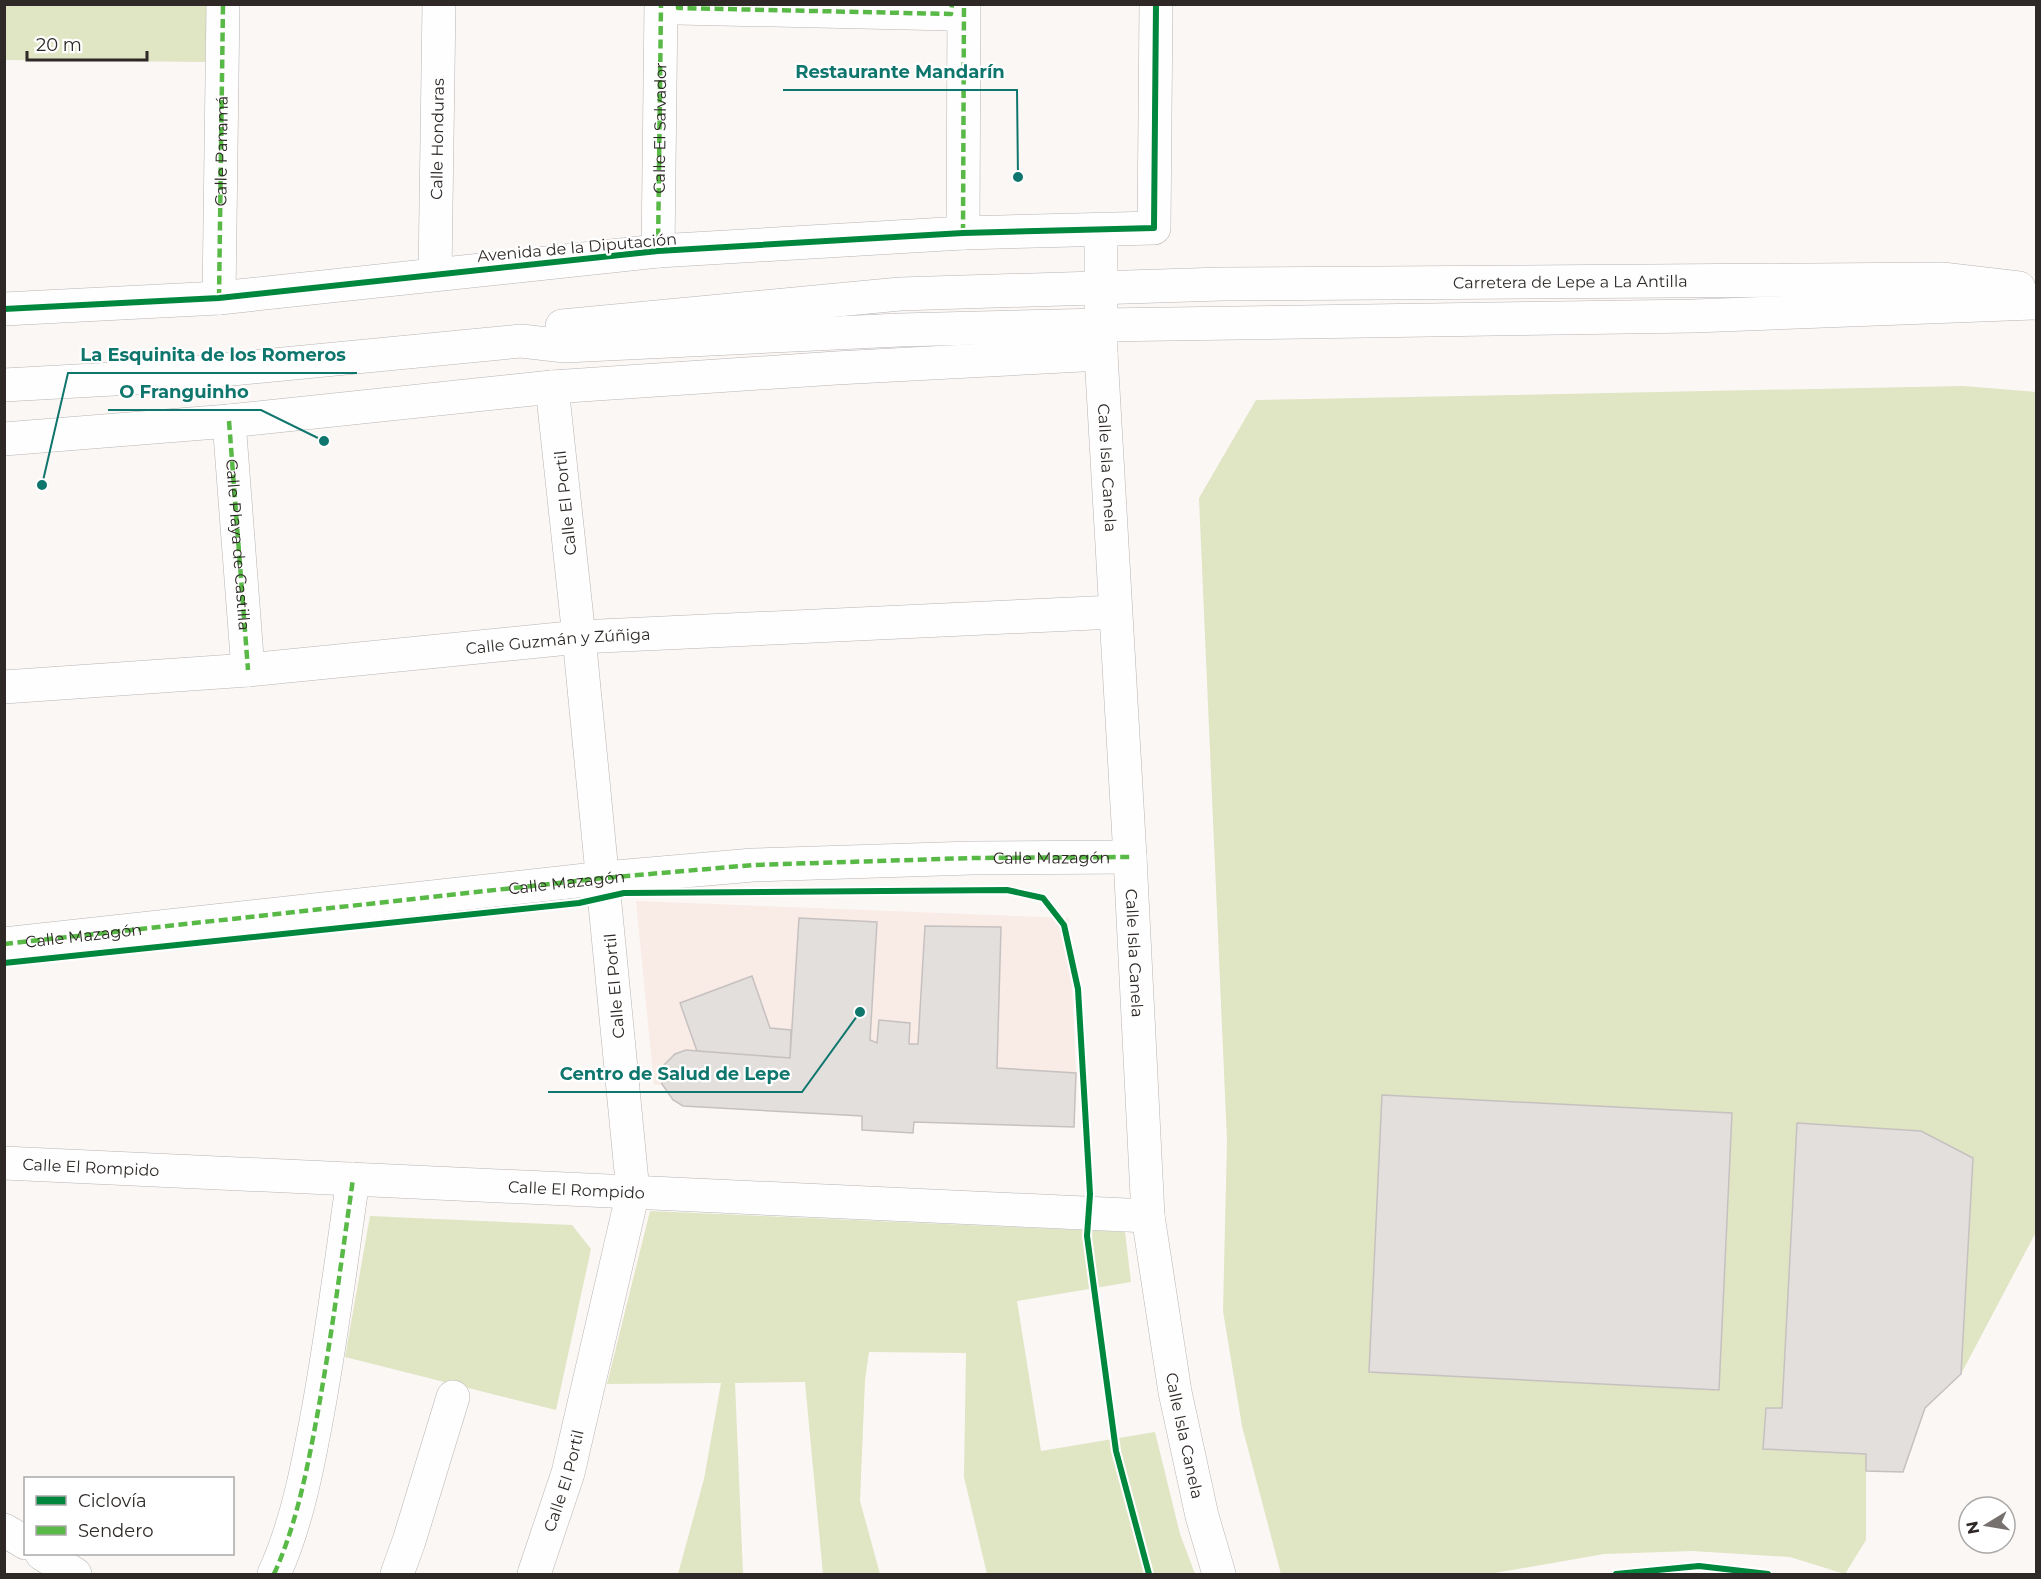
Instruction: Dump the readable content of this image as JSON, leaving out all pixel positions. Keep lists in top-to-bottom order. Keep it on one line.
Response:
{"streets":{"street":["Calle El Salvador","Calle Honduras","Calle Panamá","Avenida de la Diputación","Carretera de Lepe a La Antilla","Calle Isla Canela","Calle El Portil","Calle Playa de Castilla","Calle Guzmán y Zúñiga","Calle Mazagón","Calle El Rompido"]},"crossings":[["Calle El Salvador","Avenida de la Diputación"],["Calle Honduras","Avenida de la Diputación"],["Calle Panamá","Avenida de la Diputación"],["Carretera de Lepe a La Antilla","Calle Isla Canela"],["Calle Isla Canela","Calle Guzmán y Zúñiga"],["Calle Isla Canela","Calle Mazagón"],["Calle Isla Canela","Calle El Rompido"],["Calle El Portil","Calle Guzmán y Zúñiga"],["Calle El Portil","Calle Mazagón"],["Calle El Portil","Calle El Rompido"],["Calle Playa de Castilla","Calle Guzmán y Zúñiga"]],"places":["Restaurante Mandarín","O Franguinho","La Esquinita de los Romeros","Centro de Salud de Lepe"],"legend":["Ciclovía","Sendero"],"scale_bar":"20 m","north":"left"}
